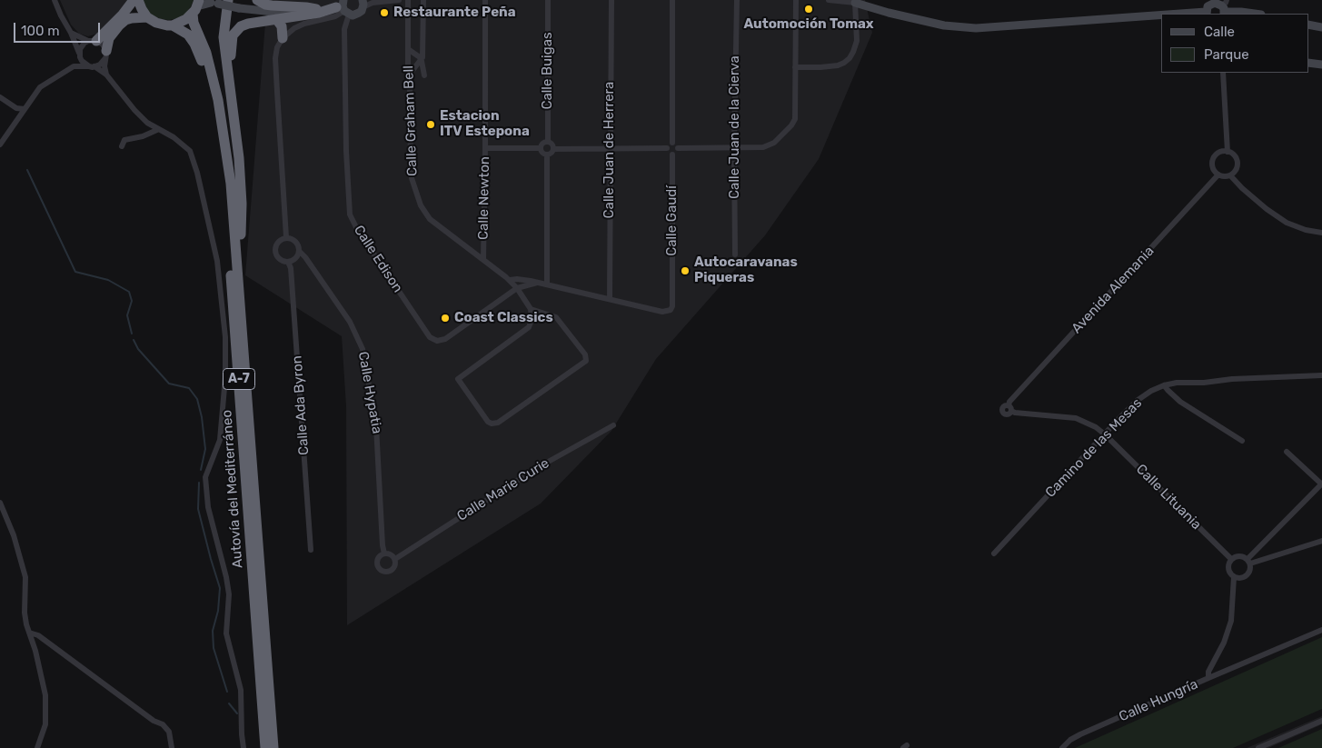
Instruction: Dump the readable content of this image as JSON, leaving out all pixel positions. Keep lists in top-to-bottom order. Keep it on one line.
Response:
{"streets":{"highway":["A-7","Autovía del Mediterráneo"],"street":["Calle Buigas","Calle Graham Bell","Calle Juan de la Cierva","Calle Juan de Herrera","Calle Newton","Calle Gaudí","Calle Edison","Avenida Alemania","Calle Hypatia","Calle Ada Byron","Camino de las Mesas","Calle Marie Curie","Calle Lituania","Calle Hungría"]},"crossings":[["Calle Graham Bell","Calle Newton"],["Calle Graham Bell","Calle Edison"],["Calle Juan de Herrera","Calle Gaudí"],["Avenida Alemania","Calle Lituania"],["A-7","Autovía del Mediterráneo"],["Calle Hypatia","Calle Ada Byron"],["Calle Hypatia","Calle Marie Curie"],["Camino de las Mesas","Calle Lituania"],["Calle Lituania","Calle Hungría"]],"places":["Automoción Tomax","Restaurante Peña","Estacion ITV Estepona","Autocaravanas Piqueras","Coast Classics"],"legend":["Calle","Parque"],"scale_bar":"100 m"}
